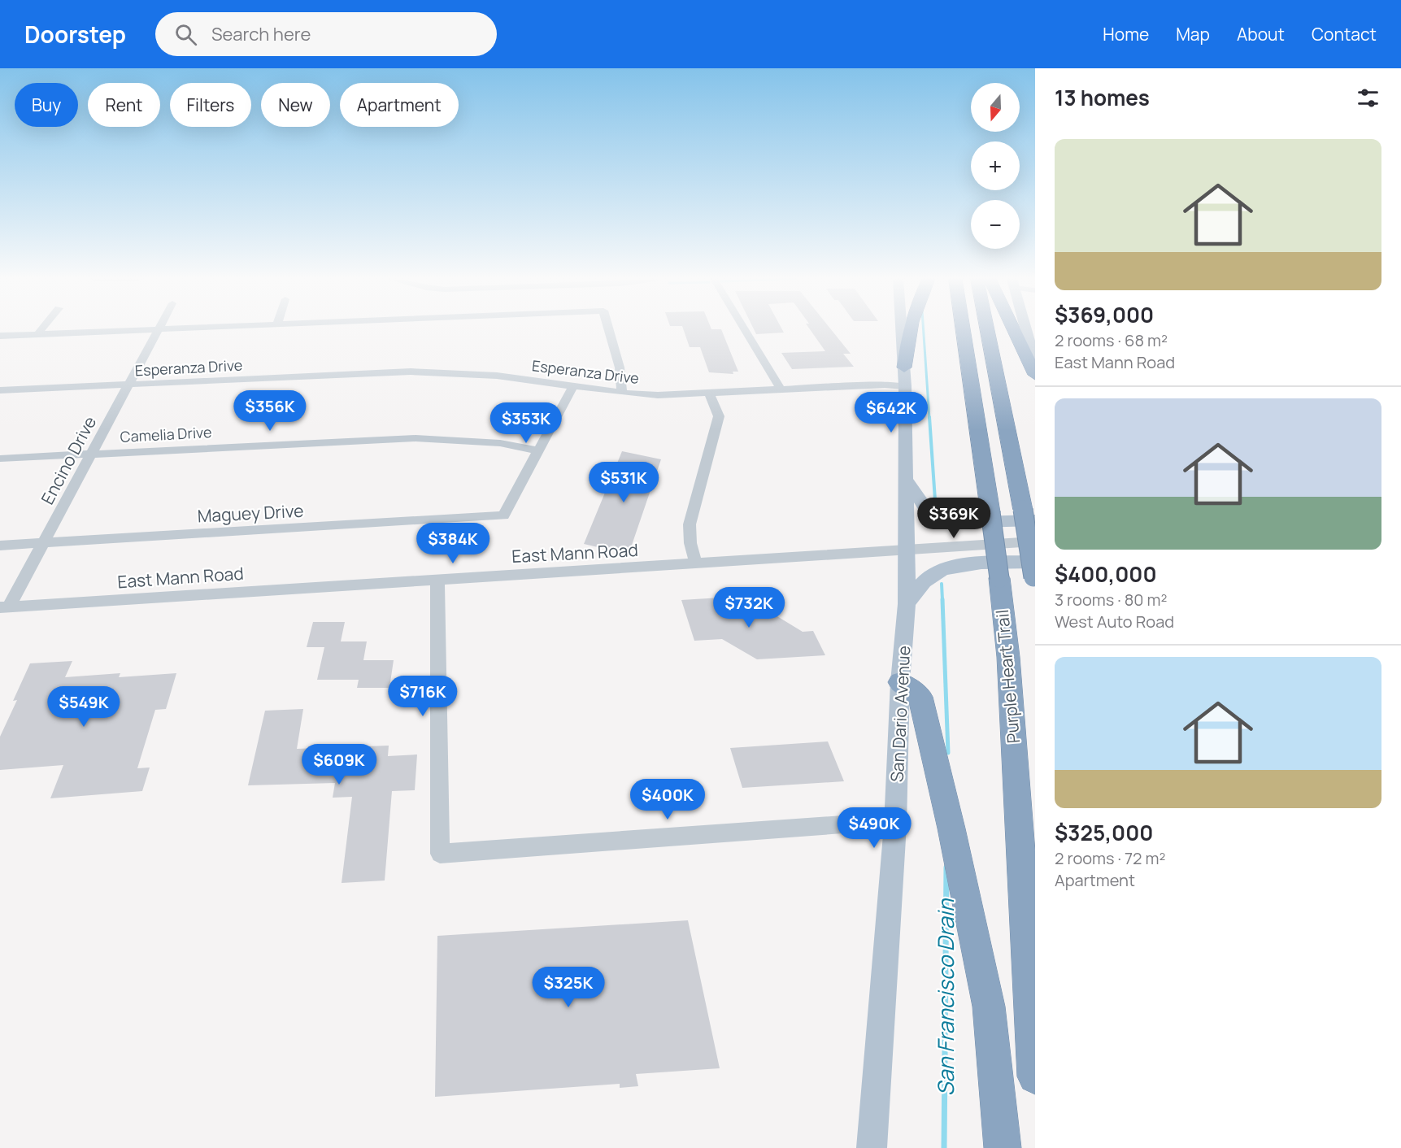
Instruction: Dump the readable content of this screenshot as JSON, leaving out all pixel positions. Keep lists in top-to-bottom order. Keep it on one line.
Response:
{"streets":{"highway":["Purple Heart Trail"],"main road":["San Dario Avenue"],"street":["Esperanza Drive","Camelia Drive","Encino Drive","Maguey Drive","East Mann Road"]},"crossings":[["Esperanza Drive","Encino Drive"],["Esperanza Drive","San Dario Avenue"],["Camelia Drive","Encino Drive"],["Camelia Drive","Maguey Drive"],["Encino Drive","Maguey Drive"],["Encino Drive","East Mann Road"],["East Mann Road","San Dario Avenue"]],"water":["San Francisco Drain"],"north":"bottom","page":{"header":"Doorstep","search":"Search here","nav":["Home","Map","About","Contact"],"heading":"13 homes","map_buttons":["+","−"],"chip":["Buy","Rent","Filters","New","Apartment"],"list":[{"name":"$369,000","note":"2 rooms · 68 m² · East Mann Road"},{"name":"$400,000","note":"3 rooms · 80 m² · West Auto Road"},{"name":"$325,000","note":"2 rooms · 72 m² · Apartment"}],"price":["$356K","$642K","$353K","$531K","$369K","$384K","$732K","$716K","$549K","$609K","$400K","$490K","$325K"]}}
